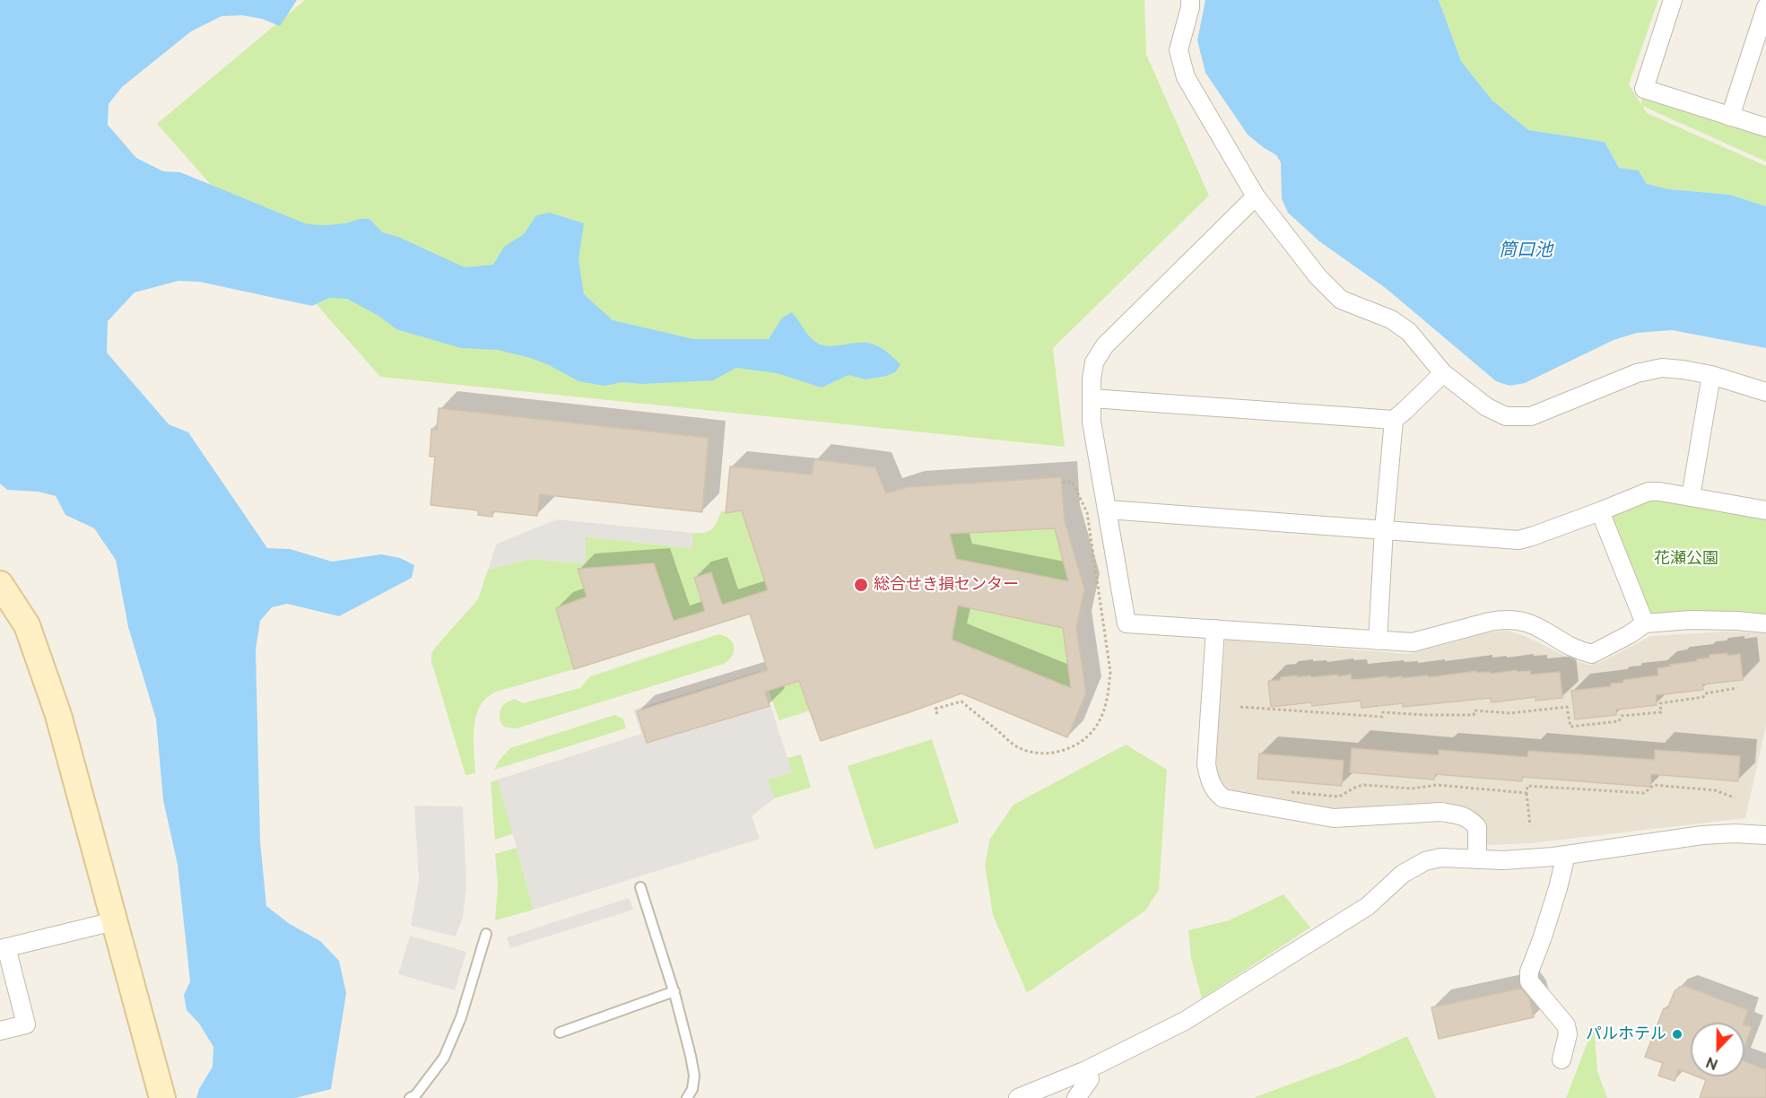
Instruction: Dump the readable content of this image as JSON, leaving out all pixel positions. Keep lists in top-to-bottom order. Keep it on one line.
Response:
{"water":["筒口池"],"parks":["花瀬公園"],"places":["総合せき損センター","パルホテル"],"north":"bottom"}
